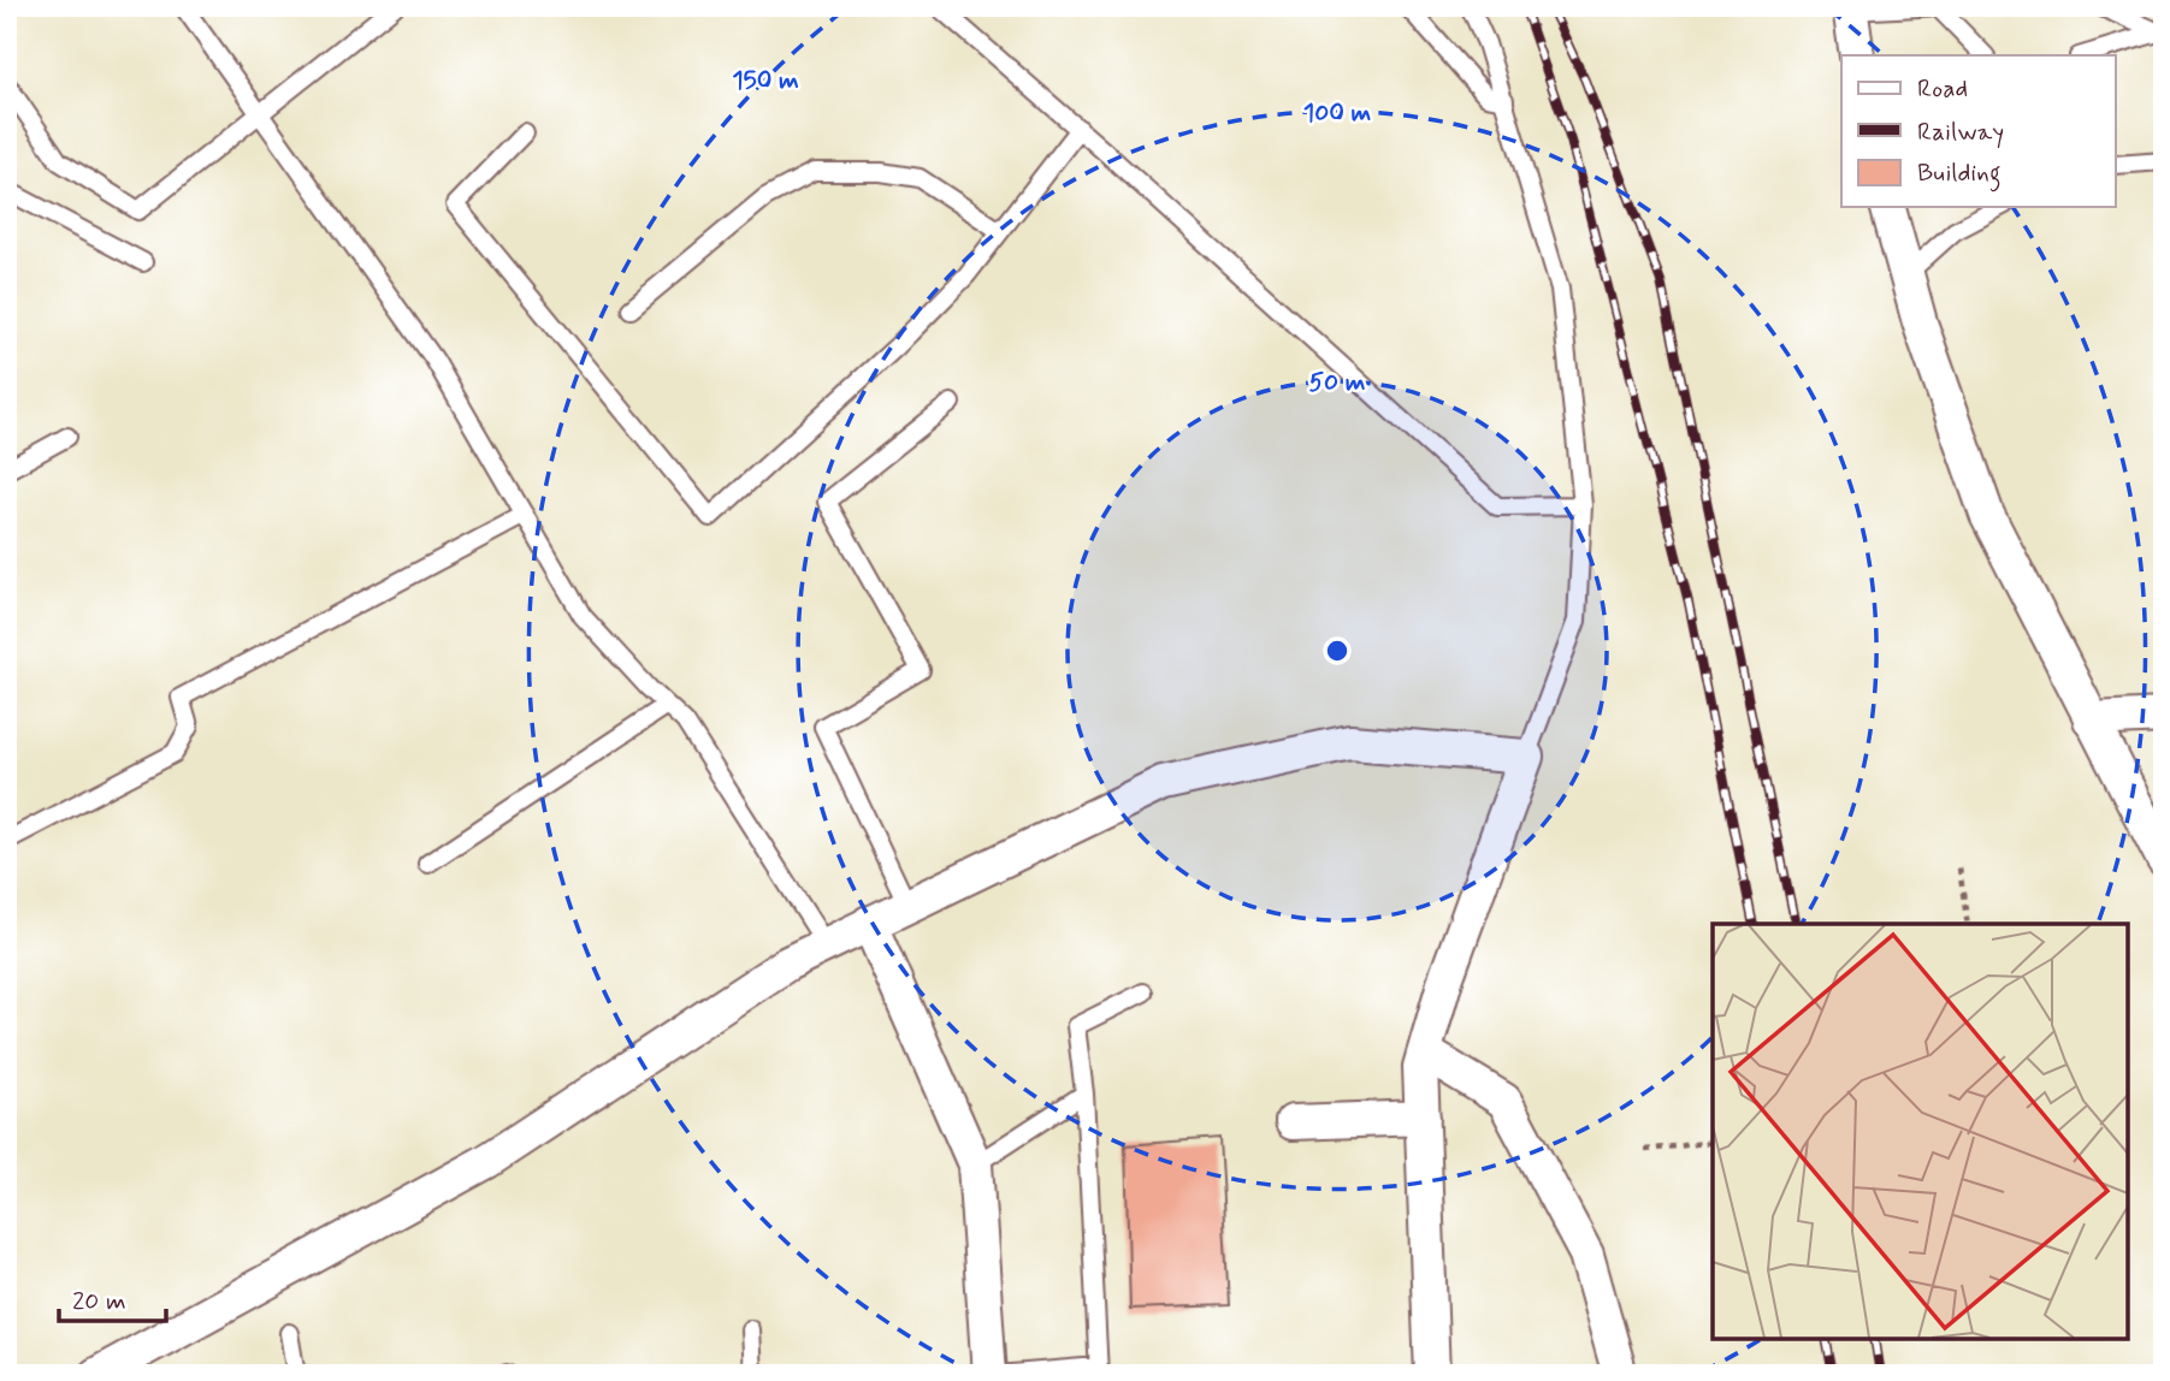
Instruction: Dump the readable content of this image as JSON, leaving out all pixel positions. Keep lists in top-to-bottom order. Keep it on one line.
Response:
{"legend":["Road","Railway","Building"],"scale_bar":"20 m","rings":["150 m","100 m","50 m"]}
